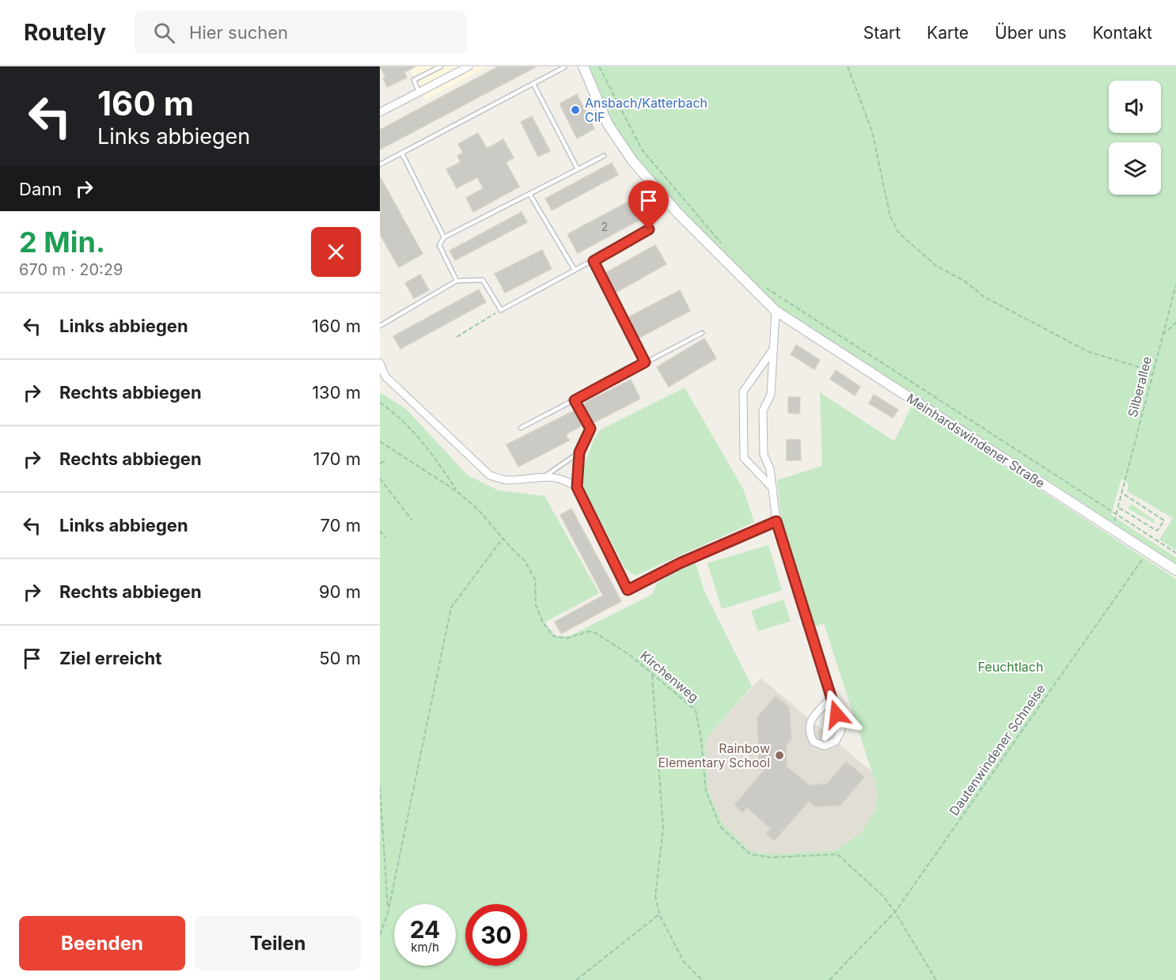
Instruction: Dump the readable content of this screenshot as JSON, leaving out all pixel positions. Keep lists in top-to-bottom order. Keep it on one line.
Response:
{"streets":{"street":["Meinhardswindener Straße"],"path":["Silberallee","Kirchenweg","Dautenwindener Schneise"]},"crossings":[["Silberallee","Meinhardswindener Straße"],["Meinhardswindener Straße","Dautenwindener Schneise"],["Kirchenweg","Dautenwindener Schneise"]],"parks":["Feuchtlach"],"places":["Ansbach/Katterbach CIF","Rainbow Elementary School"],"house_numbers":["2"],"page":{"header":"Routely","search":"Hier suchen","nav":["Start","Karte","Über uns","Kontakt"],"turn":["160 m","Links abbiegen"],"then":"Dann","heading":["2 Min.","670 m · 20:29"],"list":[{"name":"Links abbiegen","value":"160 m"},{"name":"Rechts abbiegen","value":"130 m"},{"name":"Rechts abbiegen","value":"170 m"},{"name":"Links abbiegen","value":"70 m"},{"name":"Rechts abbiegen","value":"90 m"},{"name":"Ziel erreicht","value":"50 m"}],"speed":"24 km/h","limit":"30","buttons":["Beenden","Teilen"]}}
